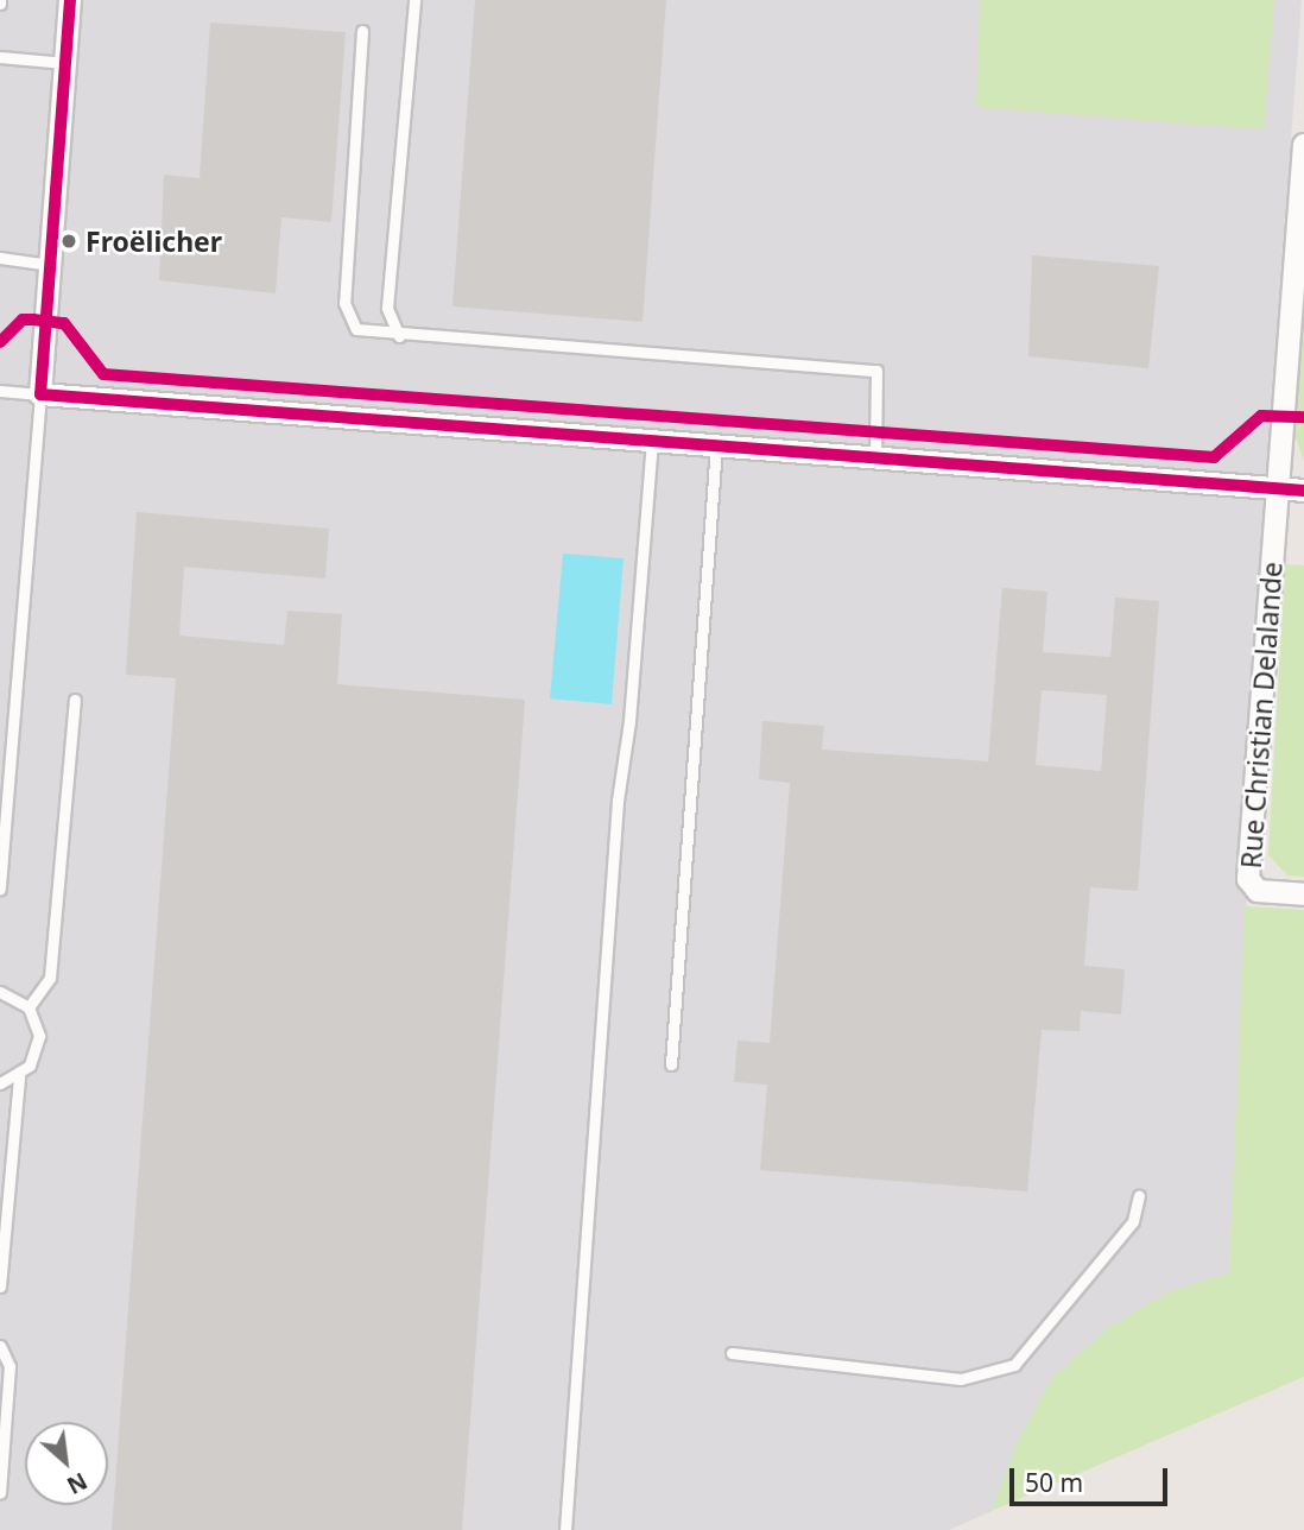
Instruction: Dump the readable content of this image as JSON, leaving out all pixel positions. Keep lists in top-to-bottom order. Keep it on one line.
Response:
{"streets":{"street":["Rue Christian Delalande"]},"places":["Froëlicher"],"scale_bar":"50 m","north":"bottom right"}
